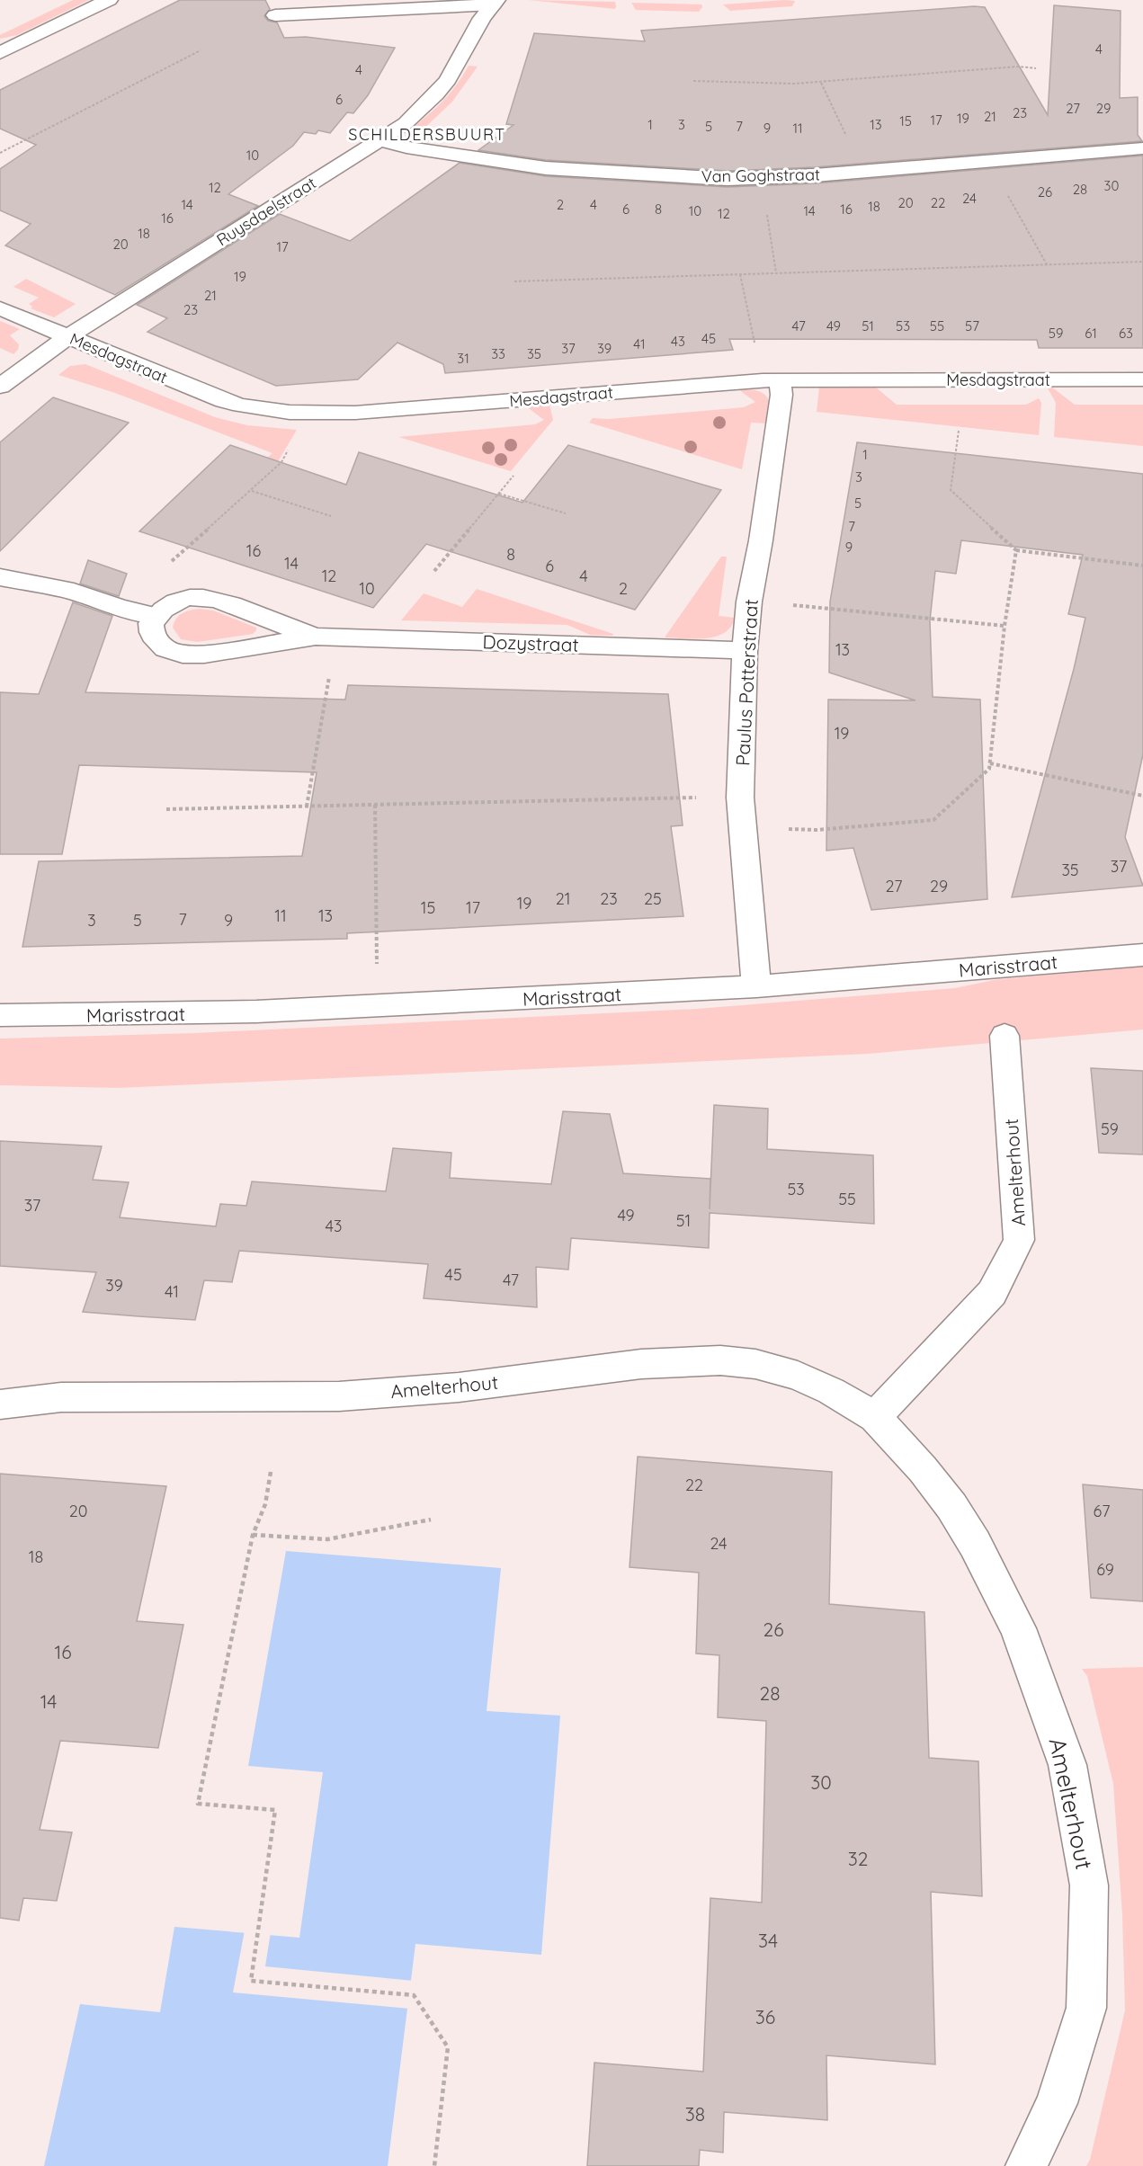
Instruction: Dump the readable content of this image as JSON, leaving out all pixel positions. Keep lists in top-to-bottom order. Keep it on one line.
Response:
{"streets":{"street":["Van Goghstraat","Ruysdaelstraat","Mesdagstraat","Dozystraat","Paulus Potterstraat","Marisstraat","Amelterhout"]},"crossings":[["Van Goghstraat","Ruysdaelstraat"],["Ruysdaelstraat","Mesdagstraat"],["Mesdagstraat","Paulus Potterstraat"],["Dozystraat","Paulus Potterstraat"],["Paulus Potterstraat","Marisstraat"]],"districts":["SCHILDERSBUURT"],"house_numbers":["4","4","6","27","29","23","21","19","17","15","1","3","13","5","7","9","11","10","30","12","28","26","24","20","22","14","2","4","18","6","8","16","10","14","12","16","18","20","17","19","21","23","47","49","51","53","55","57","59","61","63","45","43","41","37","39","33","35","31","1","3","5","7","9","16","8","14","6","12","4","10","2","13","19","37","35","27","29","21","23","25","19","15","17","11","13","7","3","5","9","59","53","55","37","49","51","43","45","47","39","41","22","20","67","24","18","69","26","16","28","14","30","32","34","36","38"]}
